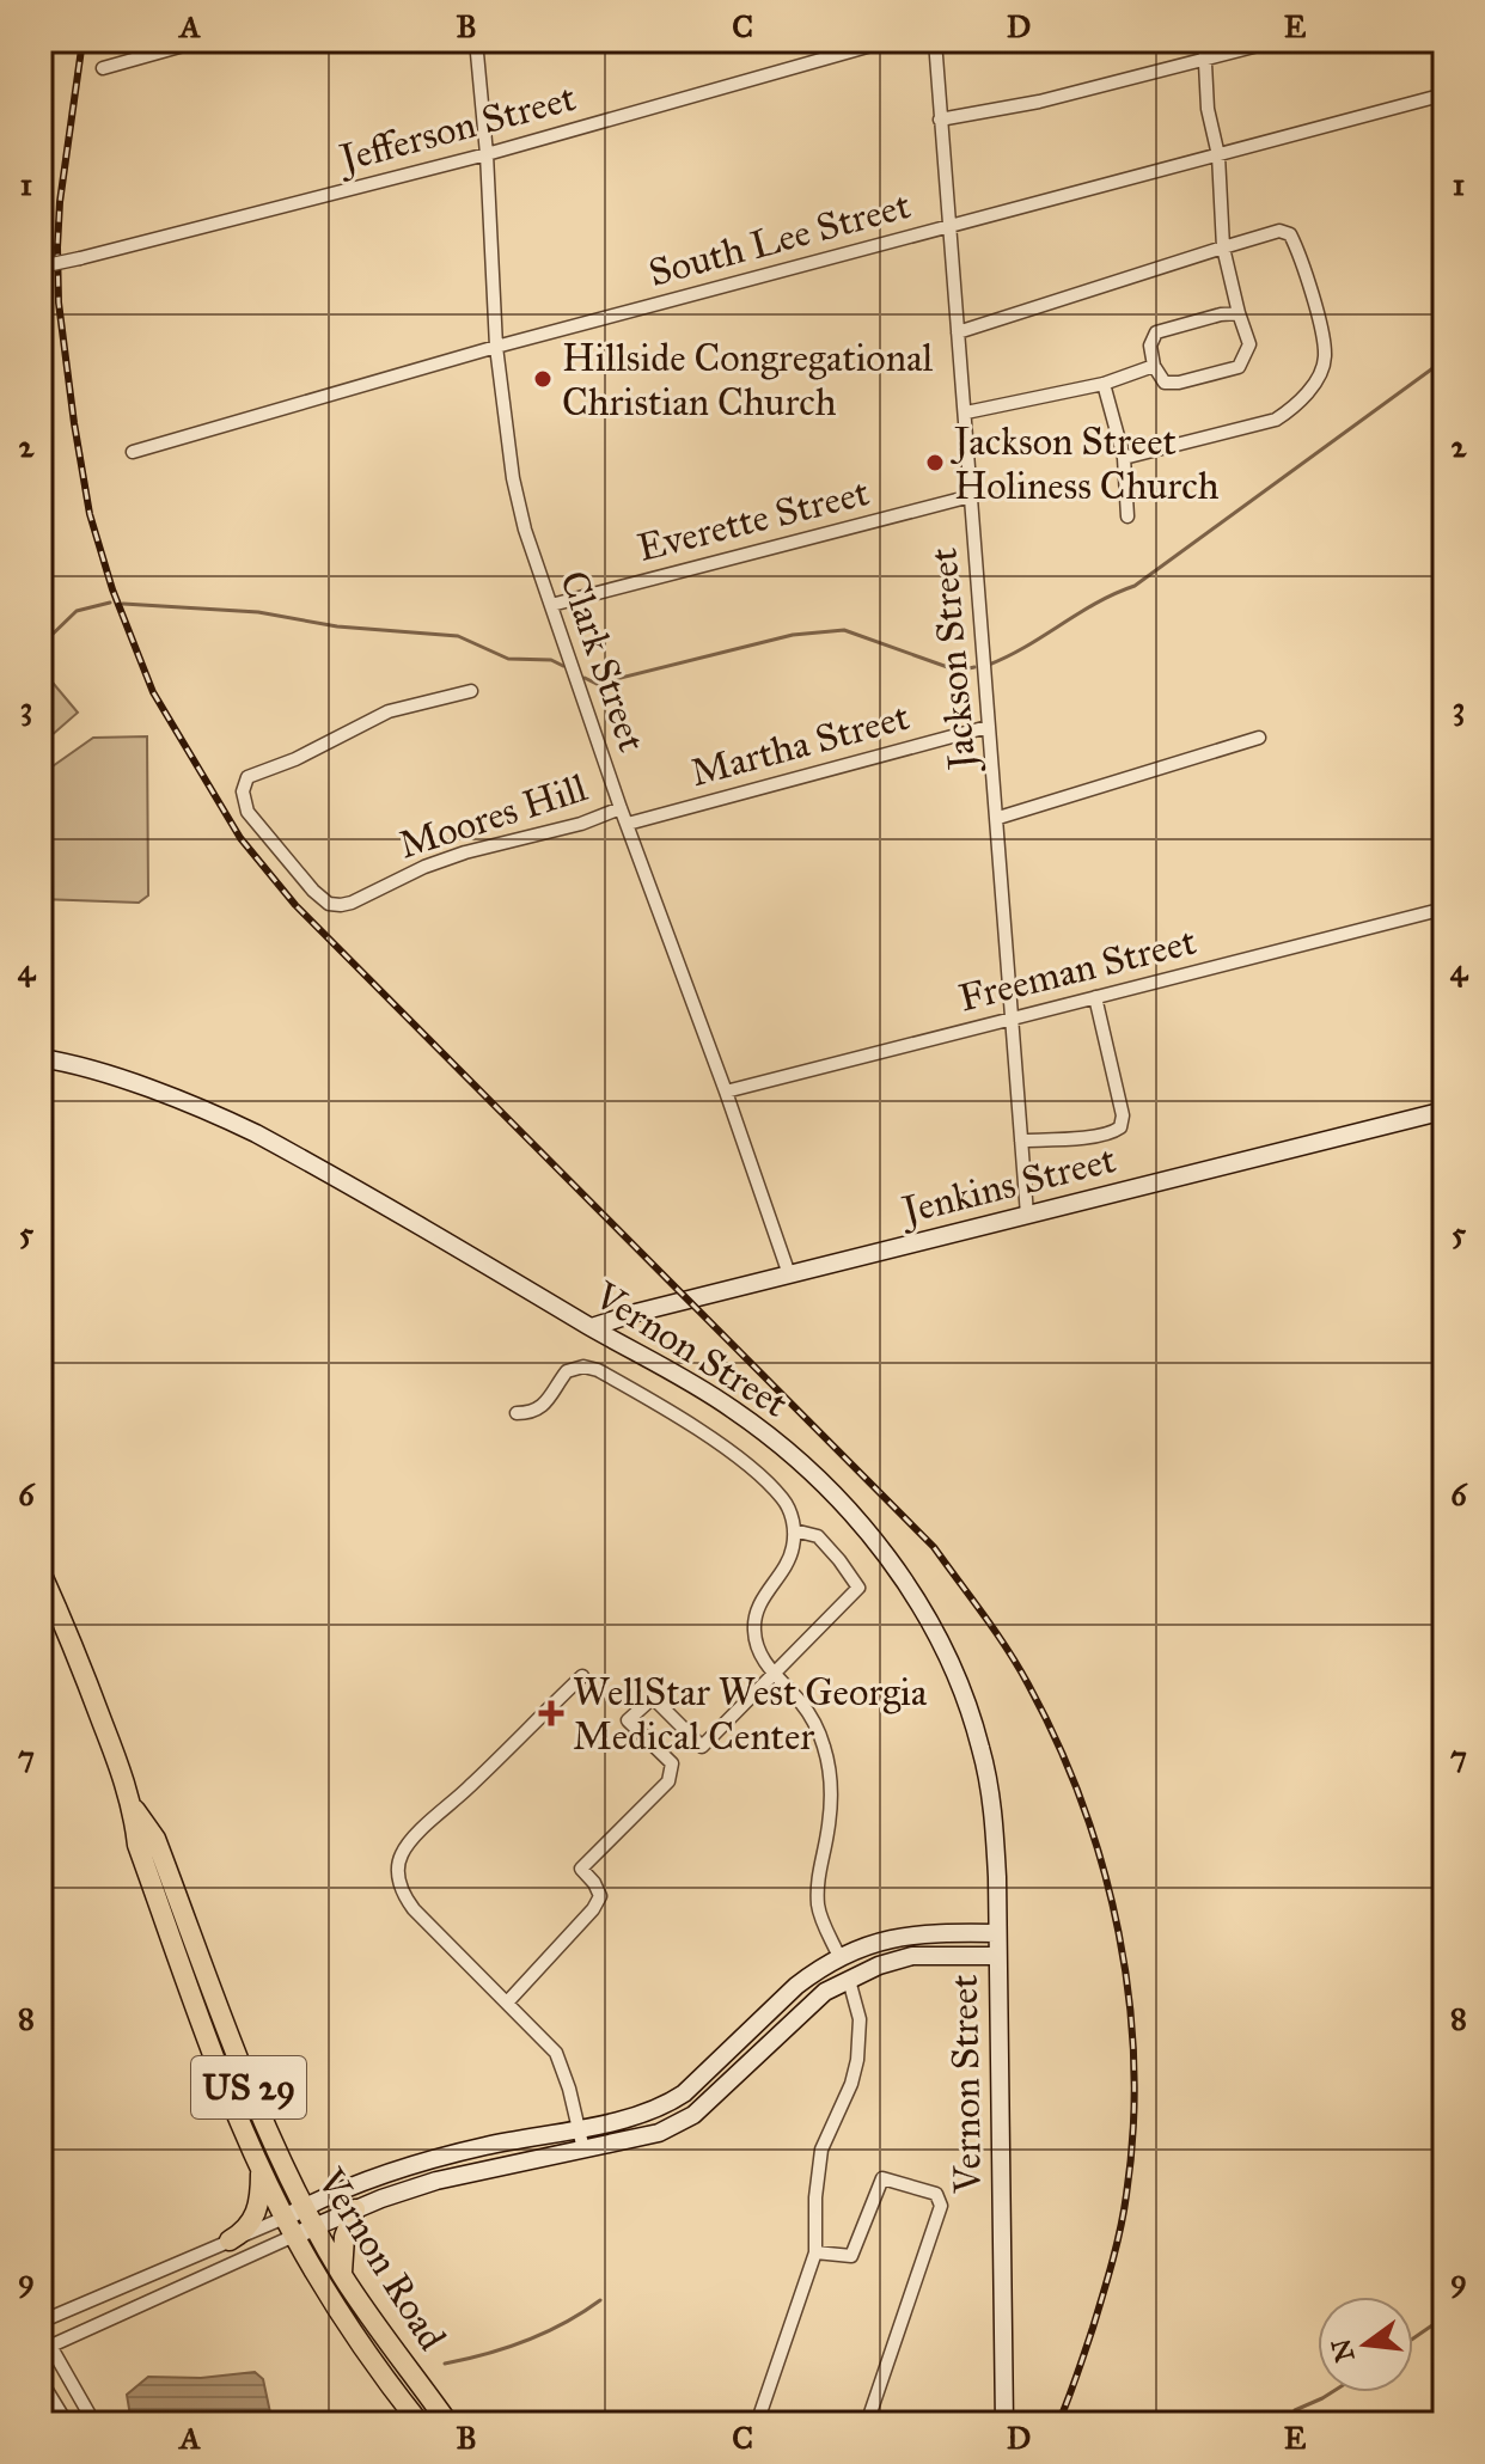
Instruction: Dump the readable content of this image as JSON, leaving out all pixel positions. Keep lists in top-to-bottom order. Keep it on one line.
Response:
{"streets":{"main road":["US 29","Vernon Road"],"street":["Jefferson Street","South Lee Street","Everette Street","Jackson Street","Clark Street","Martha Street","Moores Hill","Freeman Street","Jenkins Street","Vernon Street"]},"crossings":[["Jefferson Street","Clark Street"],["South Lee Street","Jackson Street"],["South Lee Street","Clark Street"],["Everette Street","Jackson Street"],["Everette Street","Clark Street"],["Jackson Street","Martha Street"],["Jackson Street","Freeman Street"],["Jackson Street","Jenkins Street"],["Clark Street","Martha Street"],["Clark Street","Moores Hill"],["Clark Street","Freeman Street"],["Clark Street","Jenkins Street"],["Jenkins Street","Vernon Street"]],"places":{"other":["Hillside Congregational Christian Church","Jackson Street Holiness Church"],"health":["WellStar West Georgia Medical Center"]},"north":"left","grid":{"columns":["A","B","C","D","E"],"rows":["1","2","3","4","5","6","7","8","9"]}}
